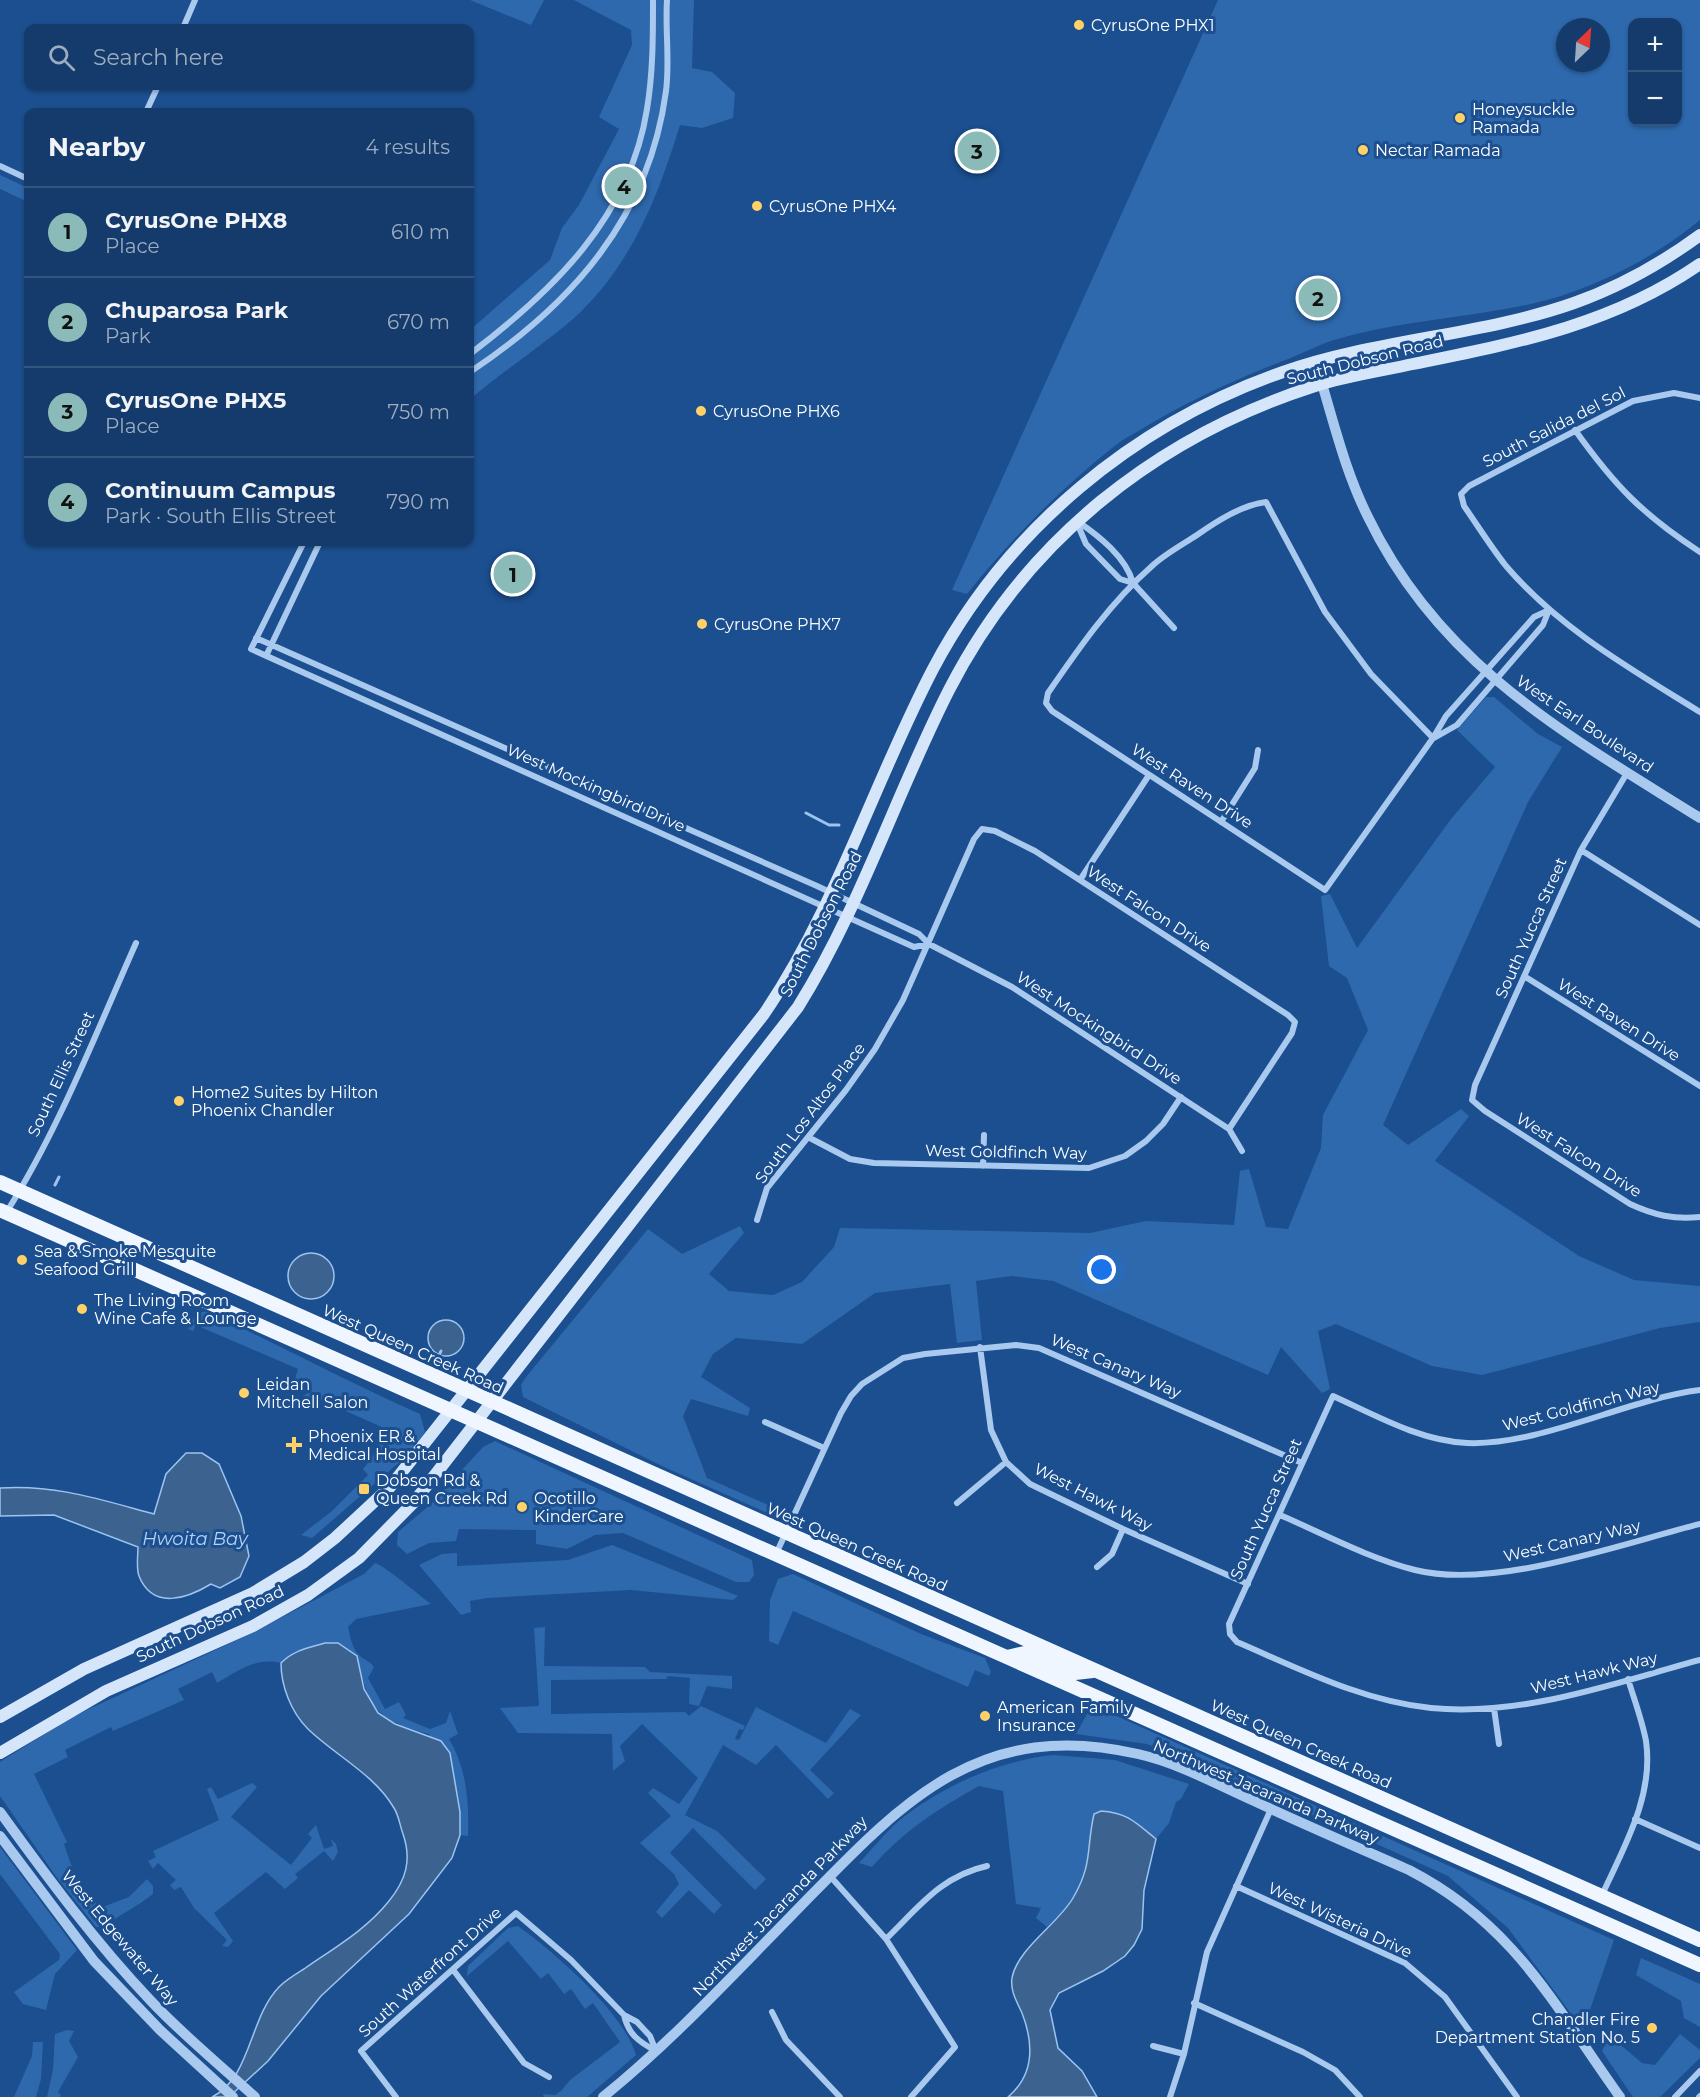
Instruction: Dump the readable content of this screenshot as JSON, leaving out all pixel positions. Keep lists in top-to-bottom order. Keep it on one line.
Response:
{"streets":{"main road":["South Dobson Road","West Queen Creek Road"],"street":["South Salida del Sol","West Earl Boulevard","West Raven Drive","West Mockingbird Drive","West Falcon Drive","South Yucca Street","South Ellis Street","South Los Altos Place","West Goldfinch Way","West Canary Way","West Hawk Way","Northwest Jacaranda Parkway","West Wisteria Drive","West Edgewater Way","South Waterfront Drive"]},"crossings":[["South Dobson Road","West Earl Boulevard"],["South Dobson Road","West Mockingbird Drive"],["South Dobson Road","West Queen Creek Road"],["West Earl Boulevard","South Yucca Street"],["West Raven Drive","South Yucca Street"],["West Mockingbird Drive","West Falcon Drive"],["West Mockingbird Drive","South Los Altos Place"],["West Mockingbird Drive","West Goldfinch Way"],["West Falcon Drive","South Yucca Street"],["West Falcon Drive","South Los Altos Place"],["South Yucca Street","West Goldfinch Way"],["South Yucca Street","West Canary Way"],["South Yucca Street","West Hawk Way"],["South Ellis Street","West Queen Creek Road"],["South Los Altos Place","West Goldfinch Way"],["West Queen Creek Road","West Canary Way"],["West Canary Way","West Hawk Way"]],"water":["Hwoita Bay"],"places":{"other":["CyrusOne PHX1","Honeysuckle Ramada","Nectar Ramada","CyrusOne PHX4","CyrusOne PHX6","CyrusOne PHX7","Home2 Suites by Hilton Phoenix Chandler","Sea & Smoke Mesquite Seafood Grill","The Living Room Wine Cafe & Lounge","Leidan Mitchell Salon","Ocotillo KinderCare","American Family Insurance","Chandler Fire Department Station No. 5"],"health":["Phoenix ER & Medical Hospital"],"transit":["Dobson Rd & Queen Creek Rd"]},"north":"top right","page":{"map_buttons":["+","−"],"search":"Search here","heading":["Nearby","4 results"],"pins":["3","4","2","1"],"list":[{"mark":"1","name":"CyrusOne PHX8","note":"Place","value":"610 m"},{"mark":"2","name":"Chuparosa Park","note":"Park","value":"670 m"},{"mark":"3","name":"CyrusOne PHX5","note":"Place","value":"750 m"},{"mark":"4","name":"Continuum Campus","note":"Park · South Ellis Street","value":"790 m"}]}}
